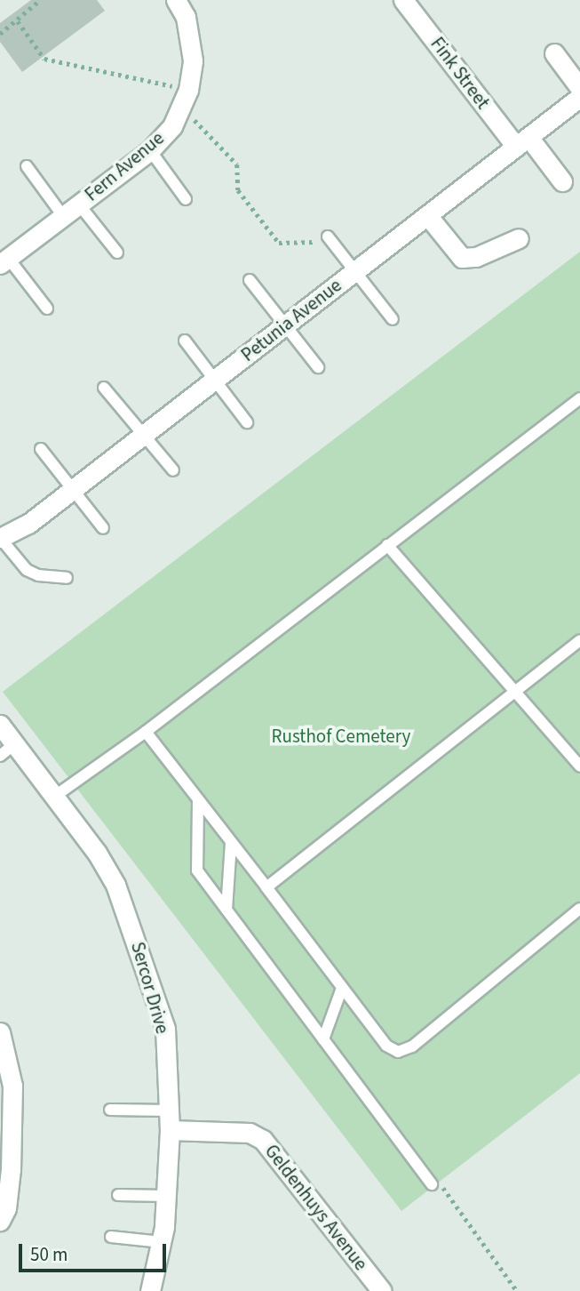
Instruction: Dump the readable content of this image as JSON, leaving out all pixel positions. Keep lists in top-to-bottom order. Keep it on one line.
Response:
{"streets":{"street":["Fink Street","Fern Avenue","Petunia Avenue","Sercor Drive","Geldenhuys Avenue"]},"crossings":[["Fink Street","Petunia Avenue"],["Sercor Drive","Geldenhuys Avenue"]],"parks":["Rusthof Cemetery"],"scale_bar":"50 m"}
